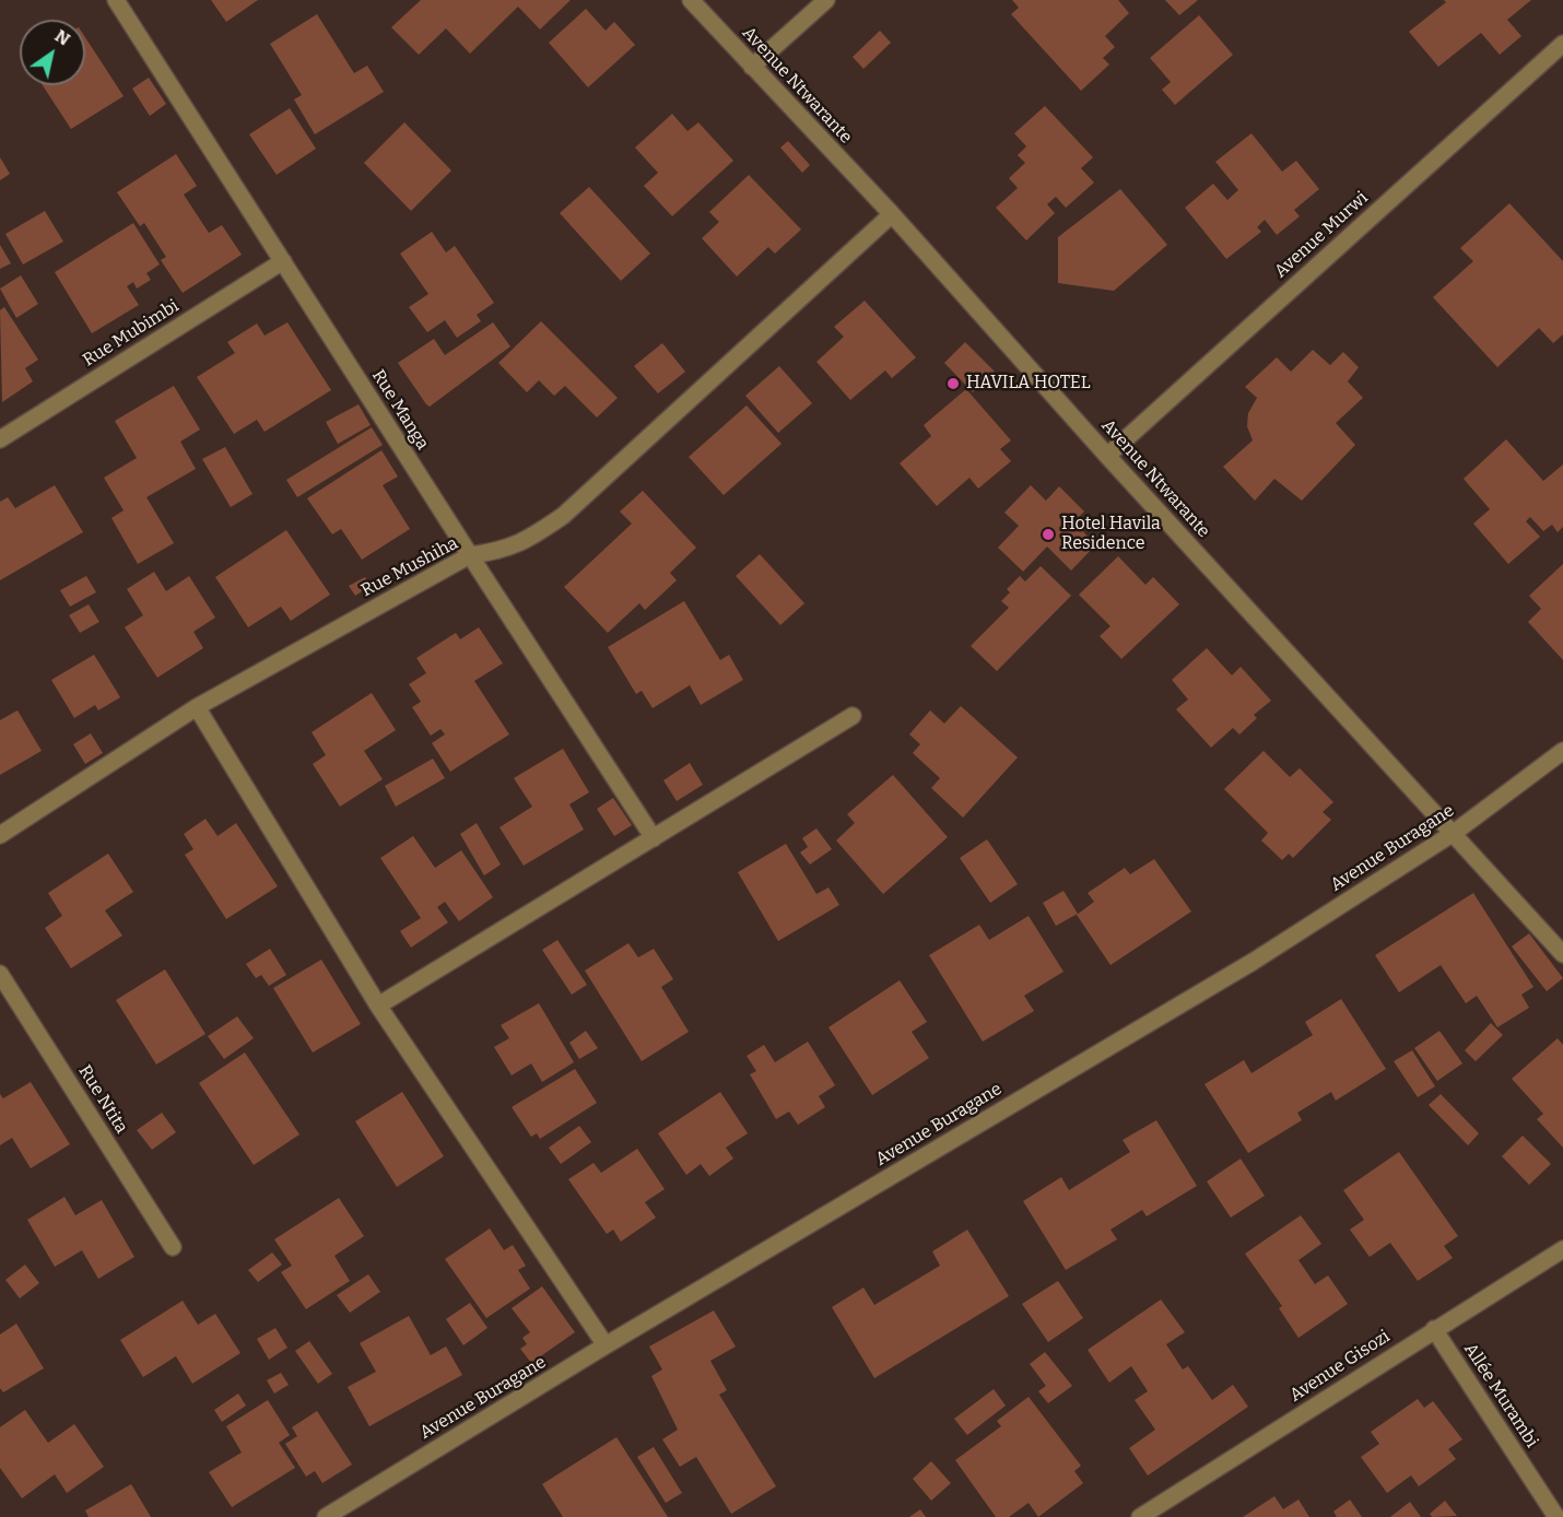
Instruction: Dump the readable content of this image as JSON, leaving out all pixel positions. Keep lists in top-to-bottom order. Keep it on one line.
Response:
{"streets":{"street":["Avenue Ntwarante","Avenue Murwi","Rue Mubimbi","Rue Manga","Rue Mushiha","Avenue Buragane","Rue Ntita","Avenue Gisozi","Allée Murambi"]},"crossings":[["Avenue Ntwarante","Avenue Murwi"],["Avenue Ntwarante","Rue Mushiha"],["Avenue Ntwarante","Avenue Buragane"],["Rue Mubimbi","Rue Manga"],["Rue Manga","Rue Mushiha"],["Avenue Gisozi","Allée Murambi"]],"places":["HAVILA HOTEL","Hotel Havila Residence"],"north":"top right"}
